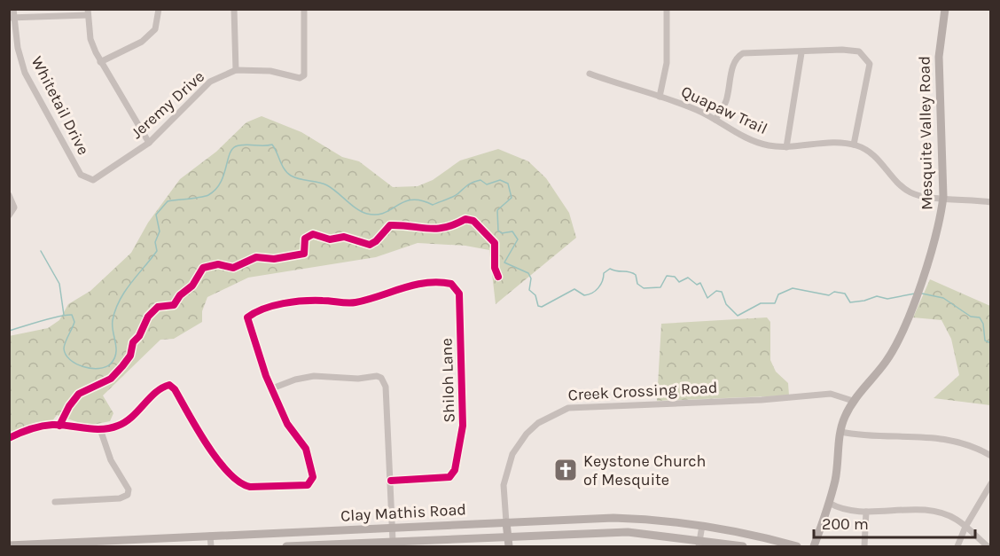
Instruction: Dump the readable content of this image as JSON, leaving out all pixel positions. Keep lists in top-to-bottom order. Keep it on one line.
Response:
{"streets":{"main road":["Mesquite Valley Road","Creek Crossing Road","Clay Mathis Road"],"street":["Jeremy Drive","Whitetail Drive","Quapaw Trail","Shiloh Lane"]},"crossings":[["Jeremy Drive","Whitetail Drive"],["Quapaw Trail","Mesquite Valley Road"],["Mesquite Valley Road","Creek Crossing Road"],["Creek Crossing Road","Clay Mathis Road"]],"places":{"church":["Keystone Church of Mesquite"]},"scale_bar":"200 m"}
